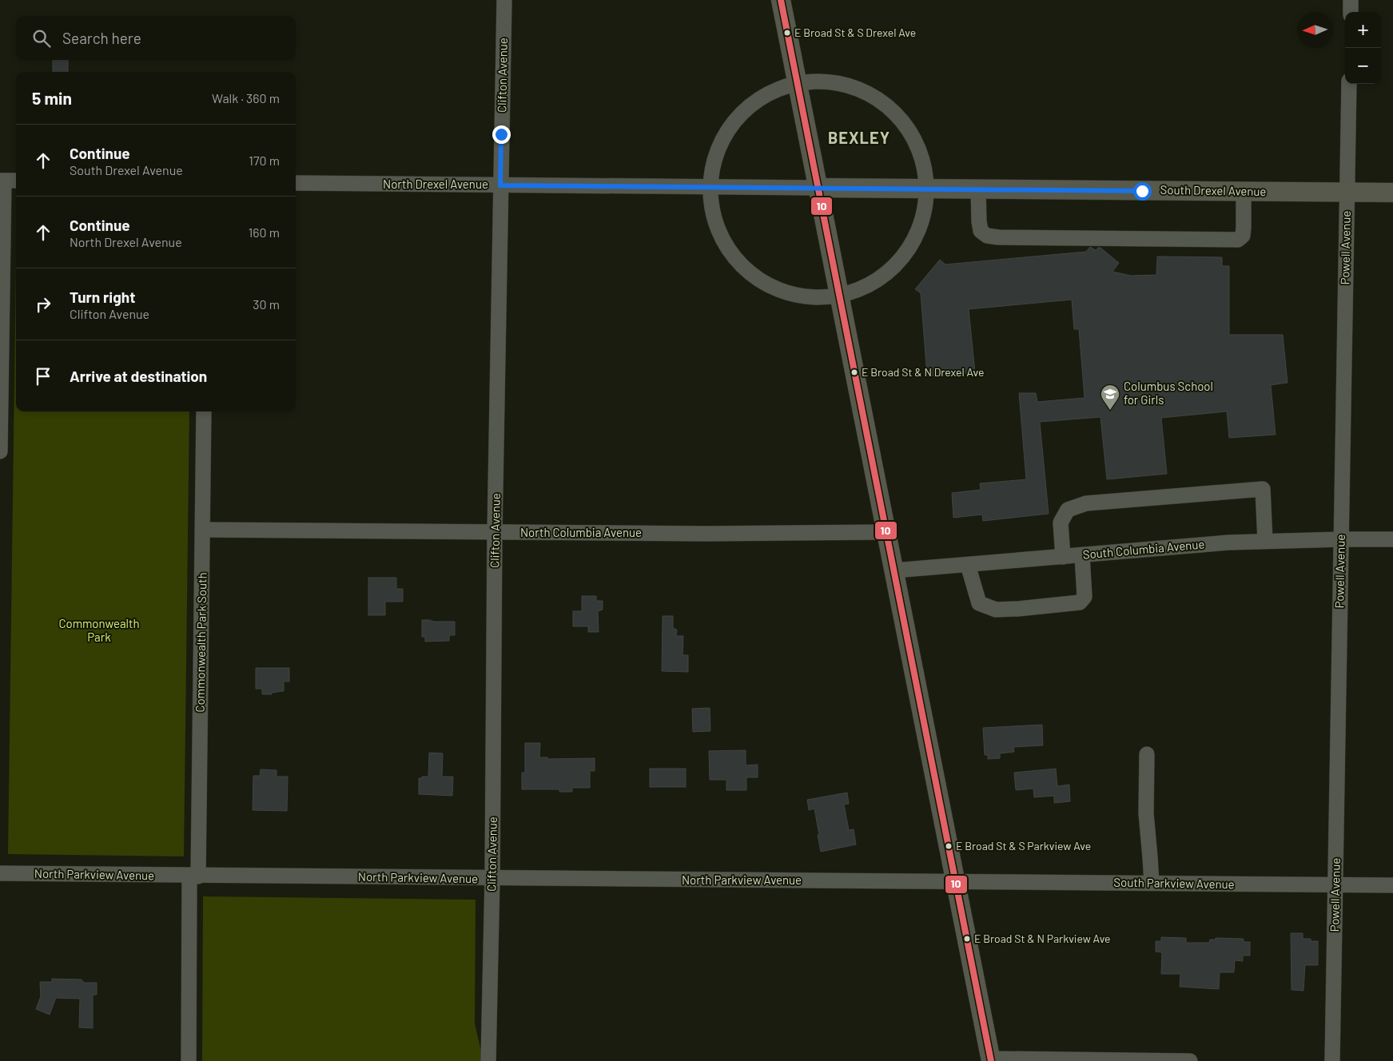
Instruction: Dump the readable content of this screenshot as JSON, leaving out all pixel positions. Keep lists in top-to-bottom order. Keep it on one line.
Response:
{"streets":{"main road":["South Drexel Avenue"],"street":["Clifton Avenue","North Drexel Avenue","Powell Avenue","North Columbia Avenue","South Columbia Avenue","Commonwealth Park South","North Parkview Avenue","South Parkview Avenue"]},"crossings":[["Clifton Avenue","North Drexel Avenue"],["Clifton Avenue","North Columbia Avenue"],["Clifton Avenue","North Parkview Avenue"],["North Drexel Avenue","South Drexel Avenue"],["South Drexel Avenue","Powell Avenue"],["Powell Avenue","South Columbia Avenue"],["Powell Avenue","South Parkview Avenue"],["North Columbia Avenue","Commonwealth Park South"],["Commonwealth Park South","North Parkview Avenue"],["North Parkview Avenue","South Parkview Avenue"]],"districts":["BEXLEY"],"parks":["Commonwealth Park"],"places":{"other":["E Broad St & S Drexel Ave","E Broad St & N Drexel Ave","E Broad St & S Parkview Ave","E Broad St & N Parkview Ave"],"school or university":["Columbus School for Girls"]},"lines":["transit line 10"],"north":"left","page":{"map_buttons":["+","−"],"search":"Search here","heading":["5 min","Walk · 360 m"],"list":[["Continue","South Drexel Avenue","170 m"],["Continue","North Drexel Avenue","160 m"],["Turn right","Clifton Avenue","30 m"],"Arrive at destination"]}}
